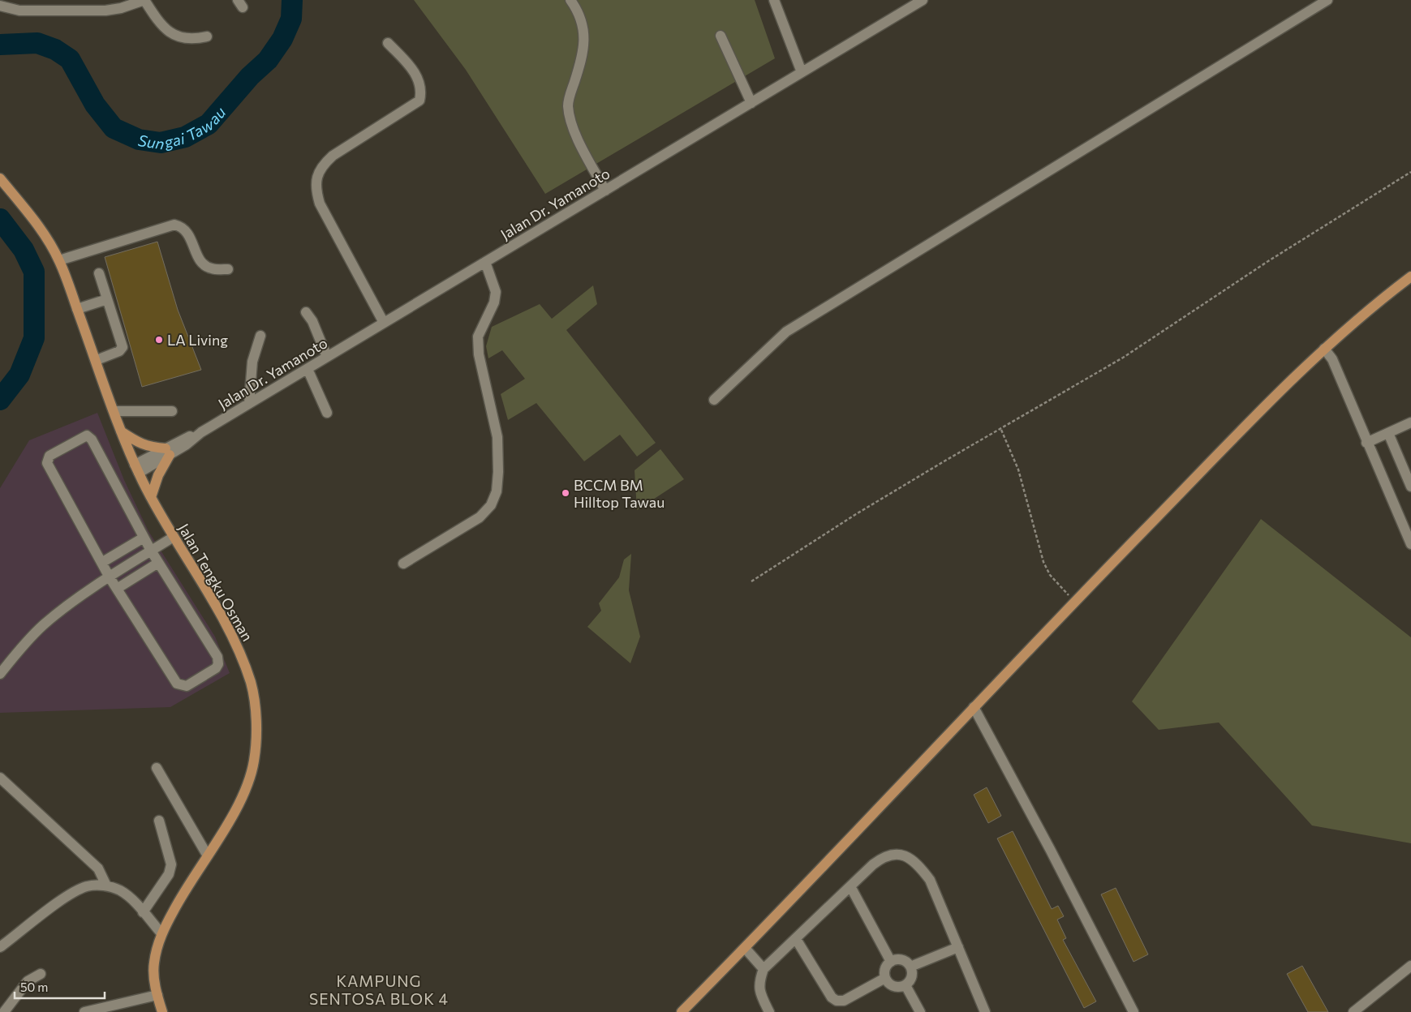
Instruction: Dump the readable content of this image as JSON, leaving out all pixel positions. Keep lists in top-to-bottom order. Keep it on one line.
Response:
{"streets":{"main road":["Jalan Tengku Osman"],"street":["Jalan Dr. Yamanoto"]},"crossings":[["Jalan Dr. Yamanoto","Jalan Tengku Osman"]],"districts":["KAMPUNG SENTOSA BLOK 4"],"water":["Sungai Tawau"],"places":["LA Living","BCCM BM Hilltop Tawau"],"scale_bar":"50 m"}
